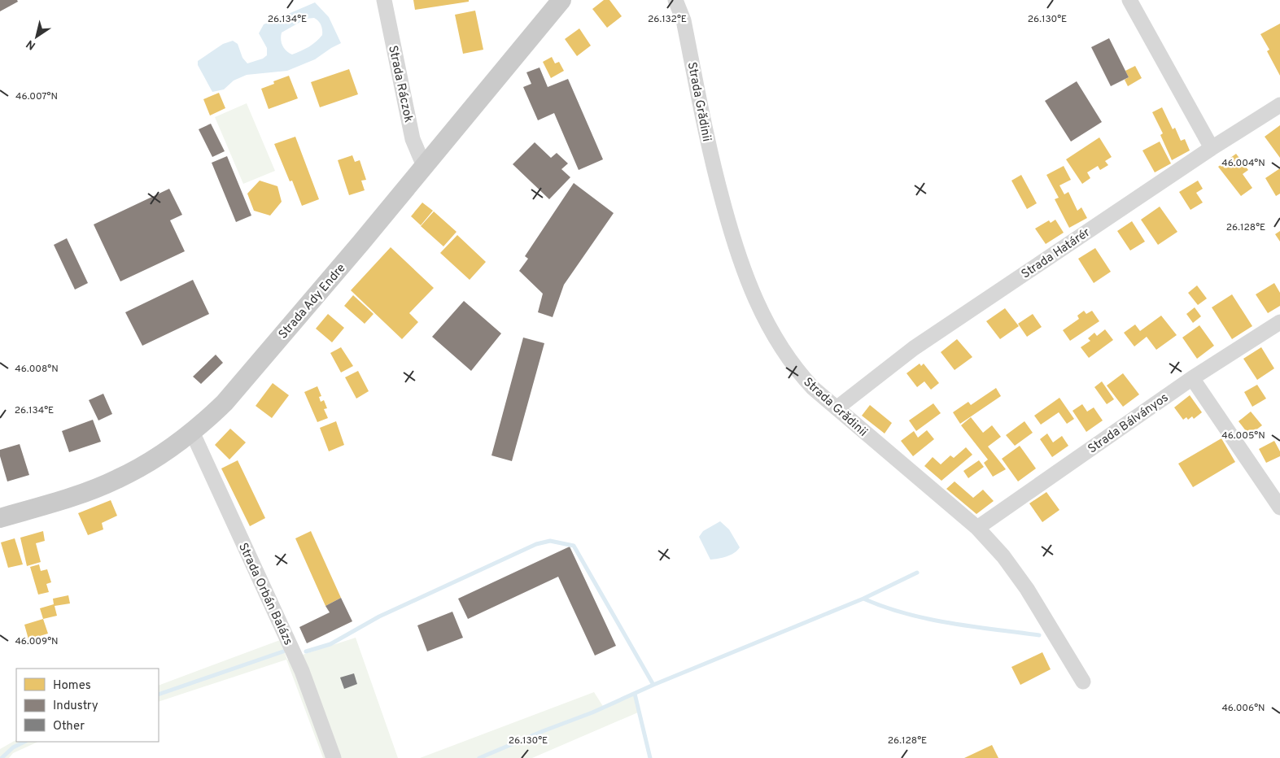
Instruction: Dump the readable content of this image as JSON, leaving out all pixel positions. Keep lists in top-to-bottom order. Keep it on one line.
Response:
{"streets":{"main road":["Strada Ady Endre"],"street":["Strada Ráczok","Strada Grădinii","Strada Határér","Strada Bálványos","Strada Orbán Balázs"]},"crossings":[["Strada Ráczok","Strada Ady Endre"],["Strada Grădinii","Strada Határér"],["Strada Grădinii","Strada Bálványos"],["Strada Ady Endre","Strada Orbán Balázs"]],"legend":["Homes","Industry","Other"],"north":"bottom left","coordinates":["26.134°E","26.132°E","26.130°E","46.007°N","46.004°N","26.128°E","46.008°N","46.005°N","46.009°N","46.006°N"]}
